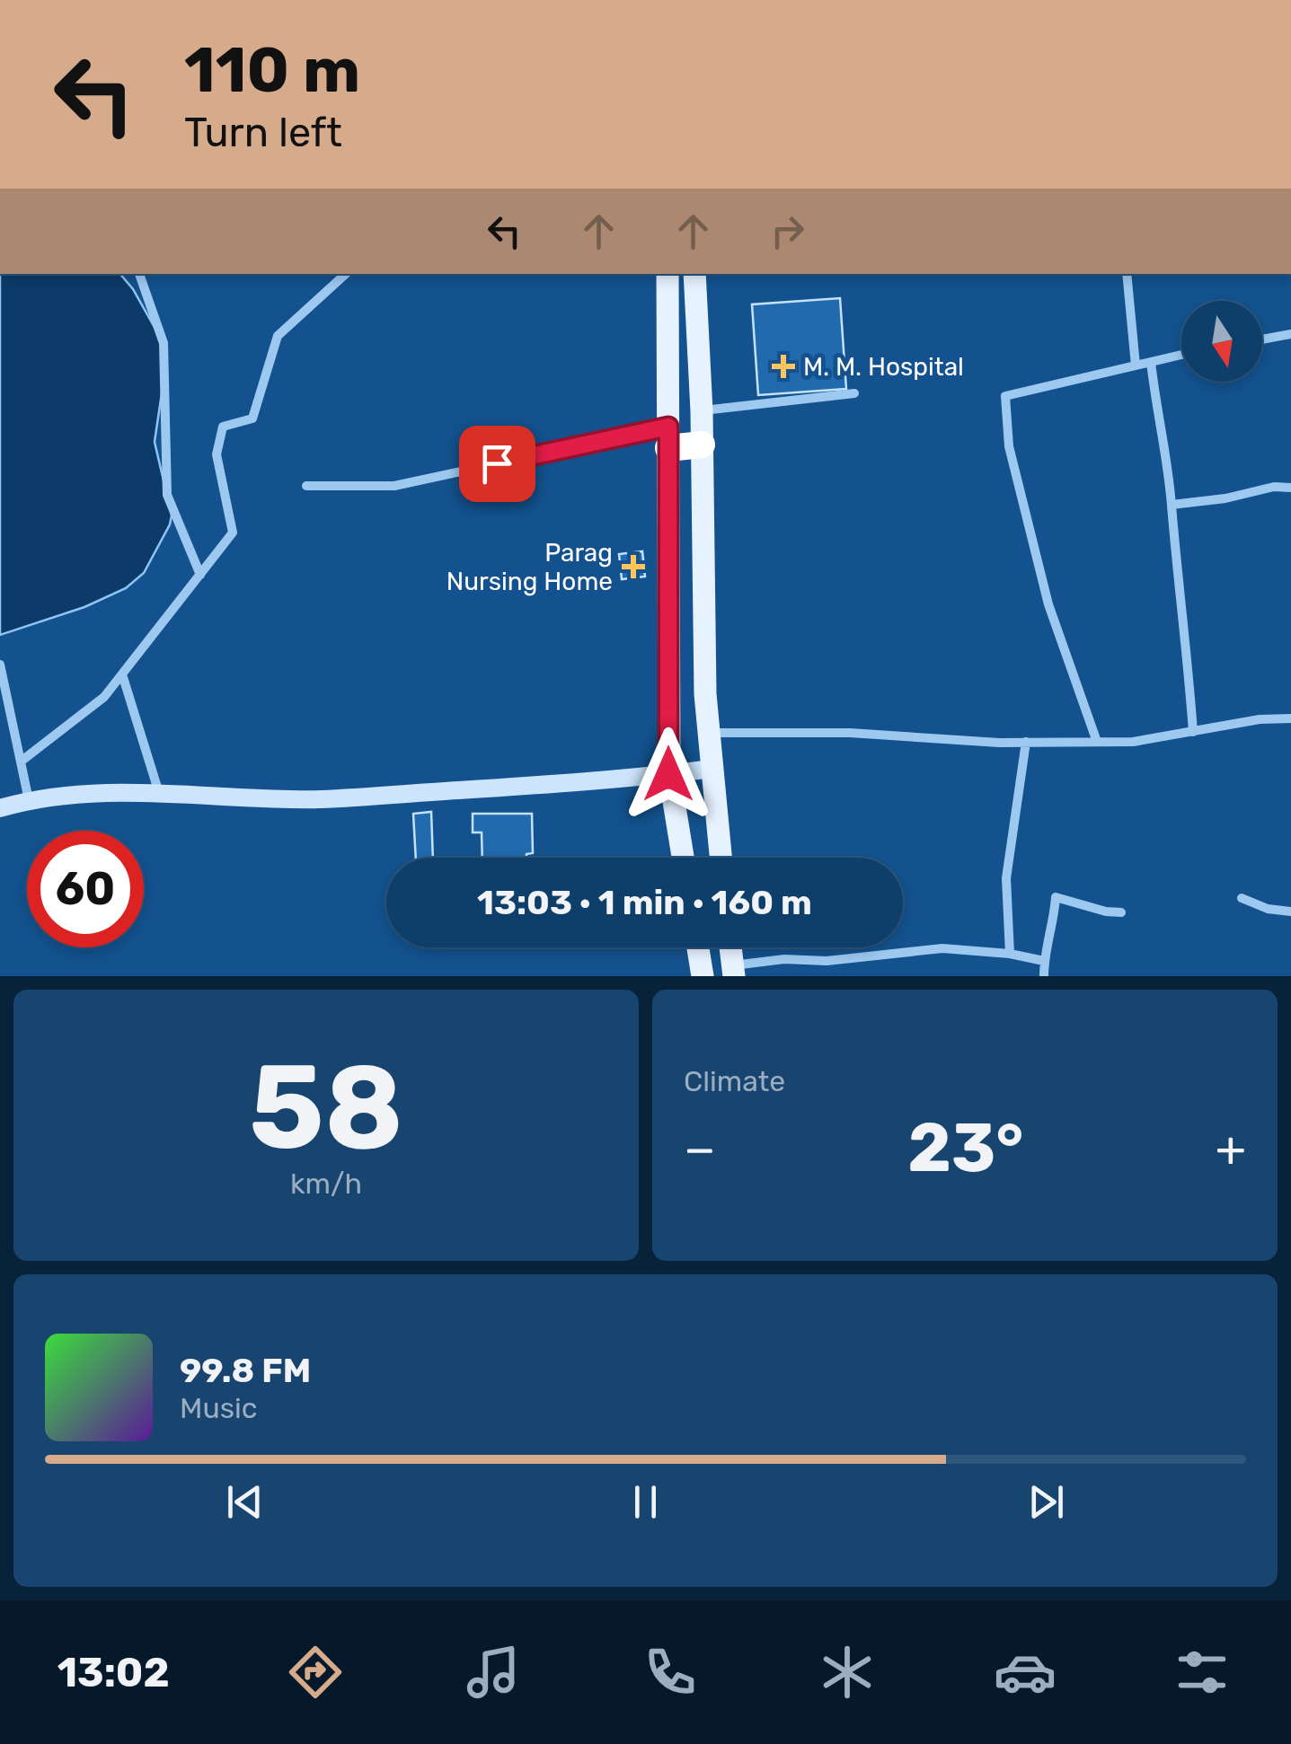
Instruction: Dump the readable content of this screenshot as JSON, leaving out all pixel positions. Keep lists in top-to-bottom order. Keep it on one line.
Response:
{"places":{"health":["M. M. Hospital","Parag Nursing Home"]},"north":"bottom","page":{"turn":["110 m","Turn left"],"limit":"60","trip":"13:03 · 1 min · 160 m","tile":[["58","km/h"],"Climate"],"heat":["−","23°","+"],"song":["99.8 FM","Music"],"tabs":"13:02"}}
